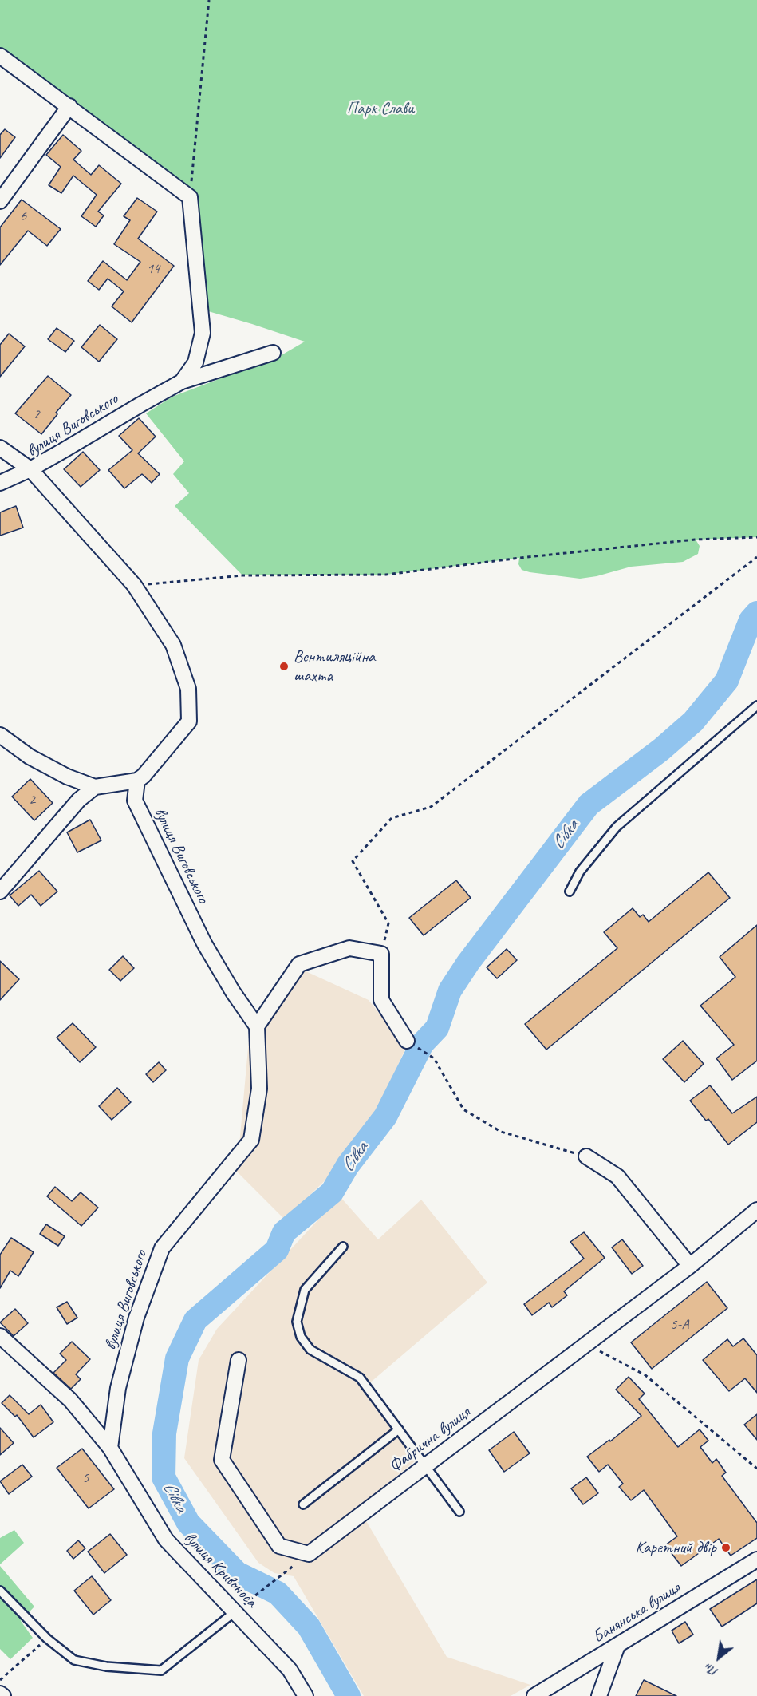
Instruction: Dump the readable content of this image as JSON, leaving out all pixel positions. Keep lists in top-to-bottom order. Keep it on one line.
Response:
{"streets":{"street":["вулиця Виговського","Фабрична вулиця","вулиця Кривоноса","Банянська вулиця"]},"crossings":[["вулиця Виговського","вулиця Кривоноса"]],"water":["Сівка"],"parks":["Парк Слави"],"places":["Вентиляційна шахта","Каретний двір"],"house_numbers":["6","14","2","2","5-А","5"],"north":"bottom left"}
